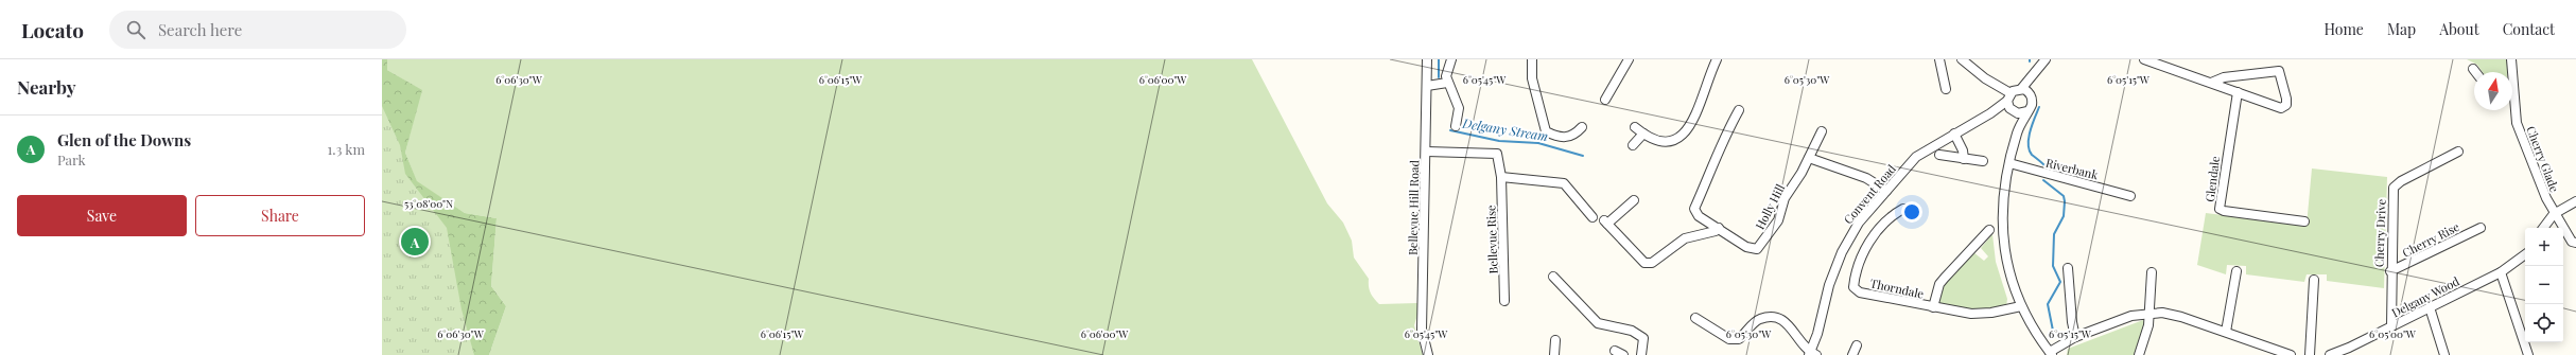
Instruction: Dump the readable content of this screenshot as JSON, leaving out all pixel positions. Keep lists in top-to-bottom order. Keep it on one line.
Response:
{"streets":{"street":["Cherry Glade","Riverbank","Glendale","Convent Road","Holly Hill","Bellevue Hill Road","Cherry Drive","Bellevue Rise","Cherry Rise","Thorndale","Delgany Wood"]},"crossings":[["Bellevue Hill Road","Bellevue Rise"],["Cherry Drive","Cherry Rise"],["Cherry Drive","Delgany Wood"]],"water":["Delgany Stream"],"north":"top","page":{"header":"Locato","search":"Search here","nav":["Home","Map","About","Contact"],"heading":"Nearby","list":[{"mark":"A","name":"Glen of the Downs","note":"Park","value":"1.3 km"}],"buttons":["Save","Share"],"pins":"A","map_buttons":["+","−"]},"coordinates":["6°06'30\"W","6°06'15\"W","6°06'00\"W","6°05'45\"W","6°05'30\"W","6°05'15\"W","53°08'00\"N","6°05'00\"W"]}
